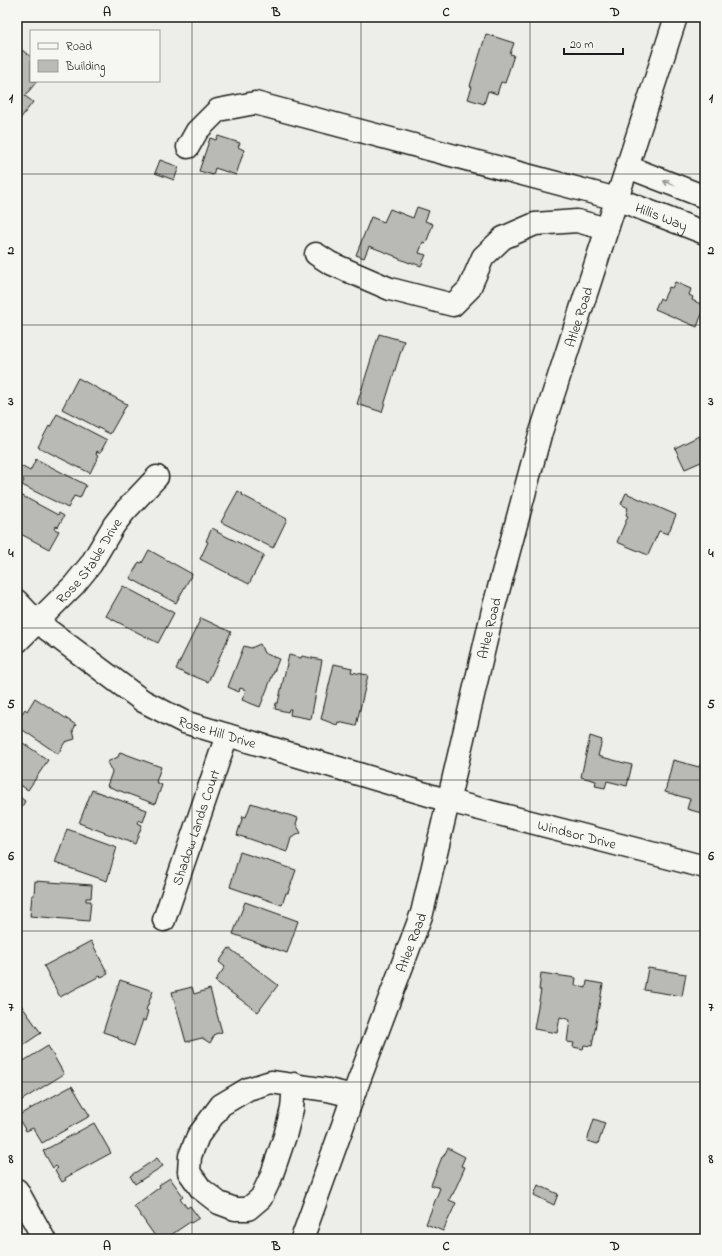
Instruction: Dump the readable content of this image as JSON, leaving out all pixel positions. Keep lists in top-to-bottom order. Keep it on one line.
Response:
{"streets":{"street":["Hillis Way","Atlee Road","Rose Stable Drive","Rose Hill Drive","Shadow Lands Court","Windsor Drive"]},"crossings":[["Hillis Way","Atlee Road"],["Atlee Road","Rose Hill Drive"],["Atlee Road","Windsor Drive"],["Rose Stable Drive","Rose Hill Drive"],["Rose Hill Drive","Shadow Lands Court"],["Rose Hill Drive","Windsor Drive"]],"legend":["Road","Building"],"scale_bar":"20 m","grid":{"columns":["A","B","C","D"],"rows":["1","2","3","4","5","6","7","8"]}}
